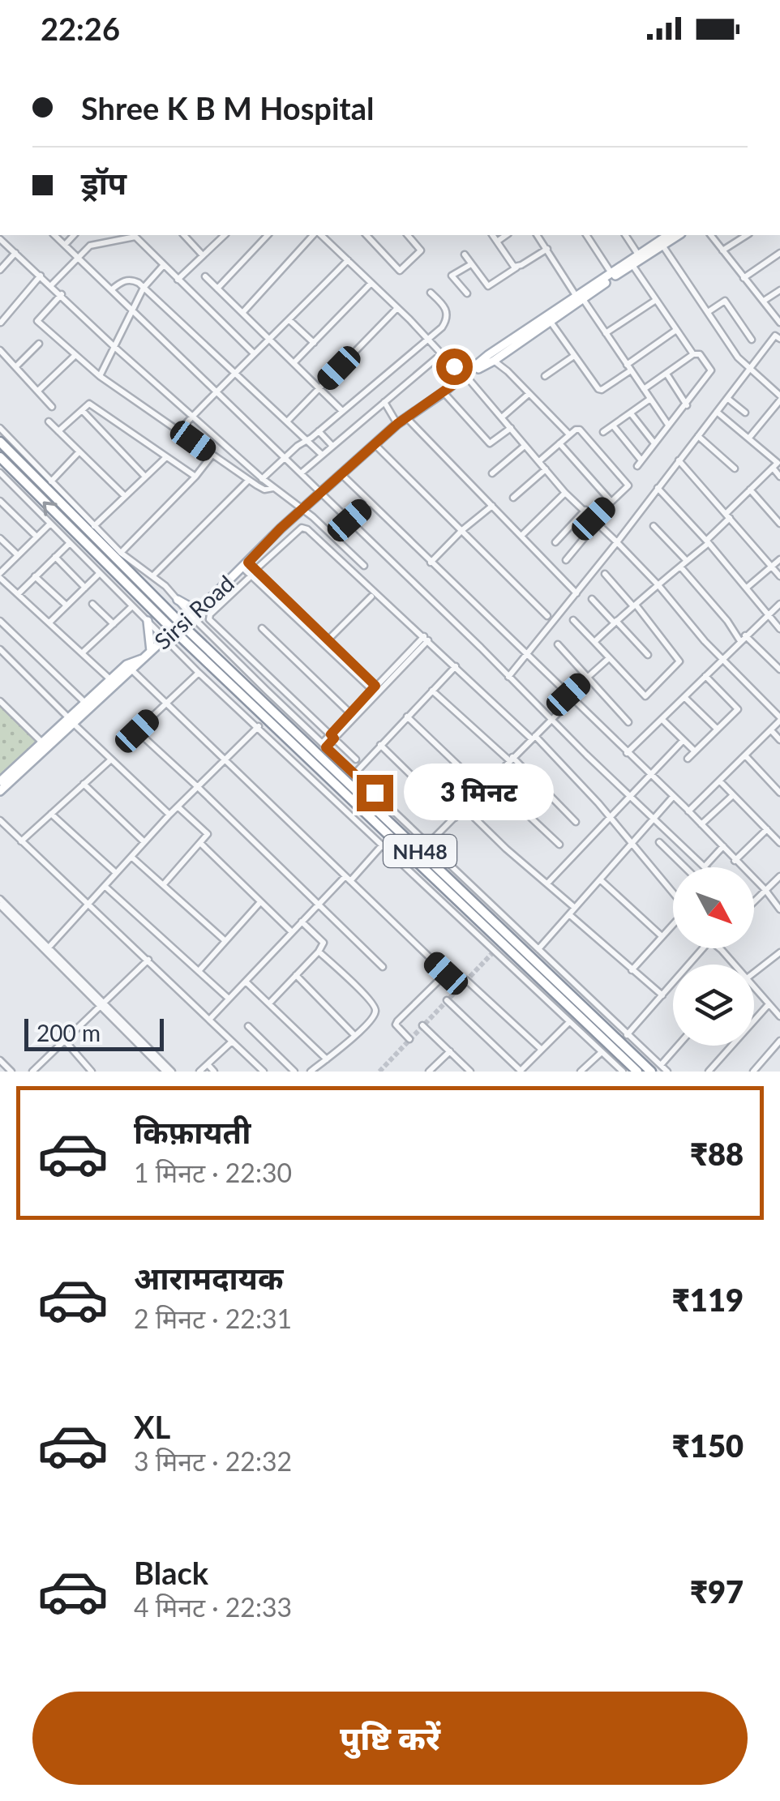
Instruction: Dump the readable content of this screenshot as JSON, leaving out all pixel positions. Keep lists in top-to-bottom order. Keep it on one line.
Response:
{"streets":{"highway":["NH48"],"main road":["Sirsi Road"]},"scale_bar":"200 m","north":"bottom right","page":{"status":"22:26","banner":["Shree K B M Hospital","ड्रॉप"],"bubble":"3 मिनट","scale":"200 m","list":[{"name":"किफ़ायती","note":"1 मिनट · 22:30","value":"₹88"},{"name":"आरामदायक","note":"2 मिनट · 22:31","value":"₹119"},{"name":"XL","note":"3 मिनट · 22:32","value":"₹150"},{"name":"Black","note":"4 मिनट · 22:33","value":"₹97"}],"buttons":"पुष्टि करें"}}
